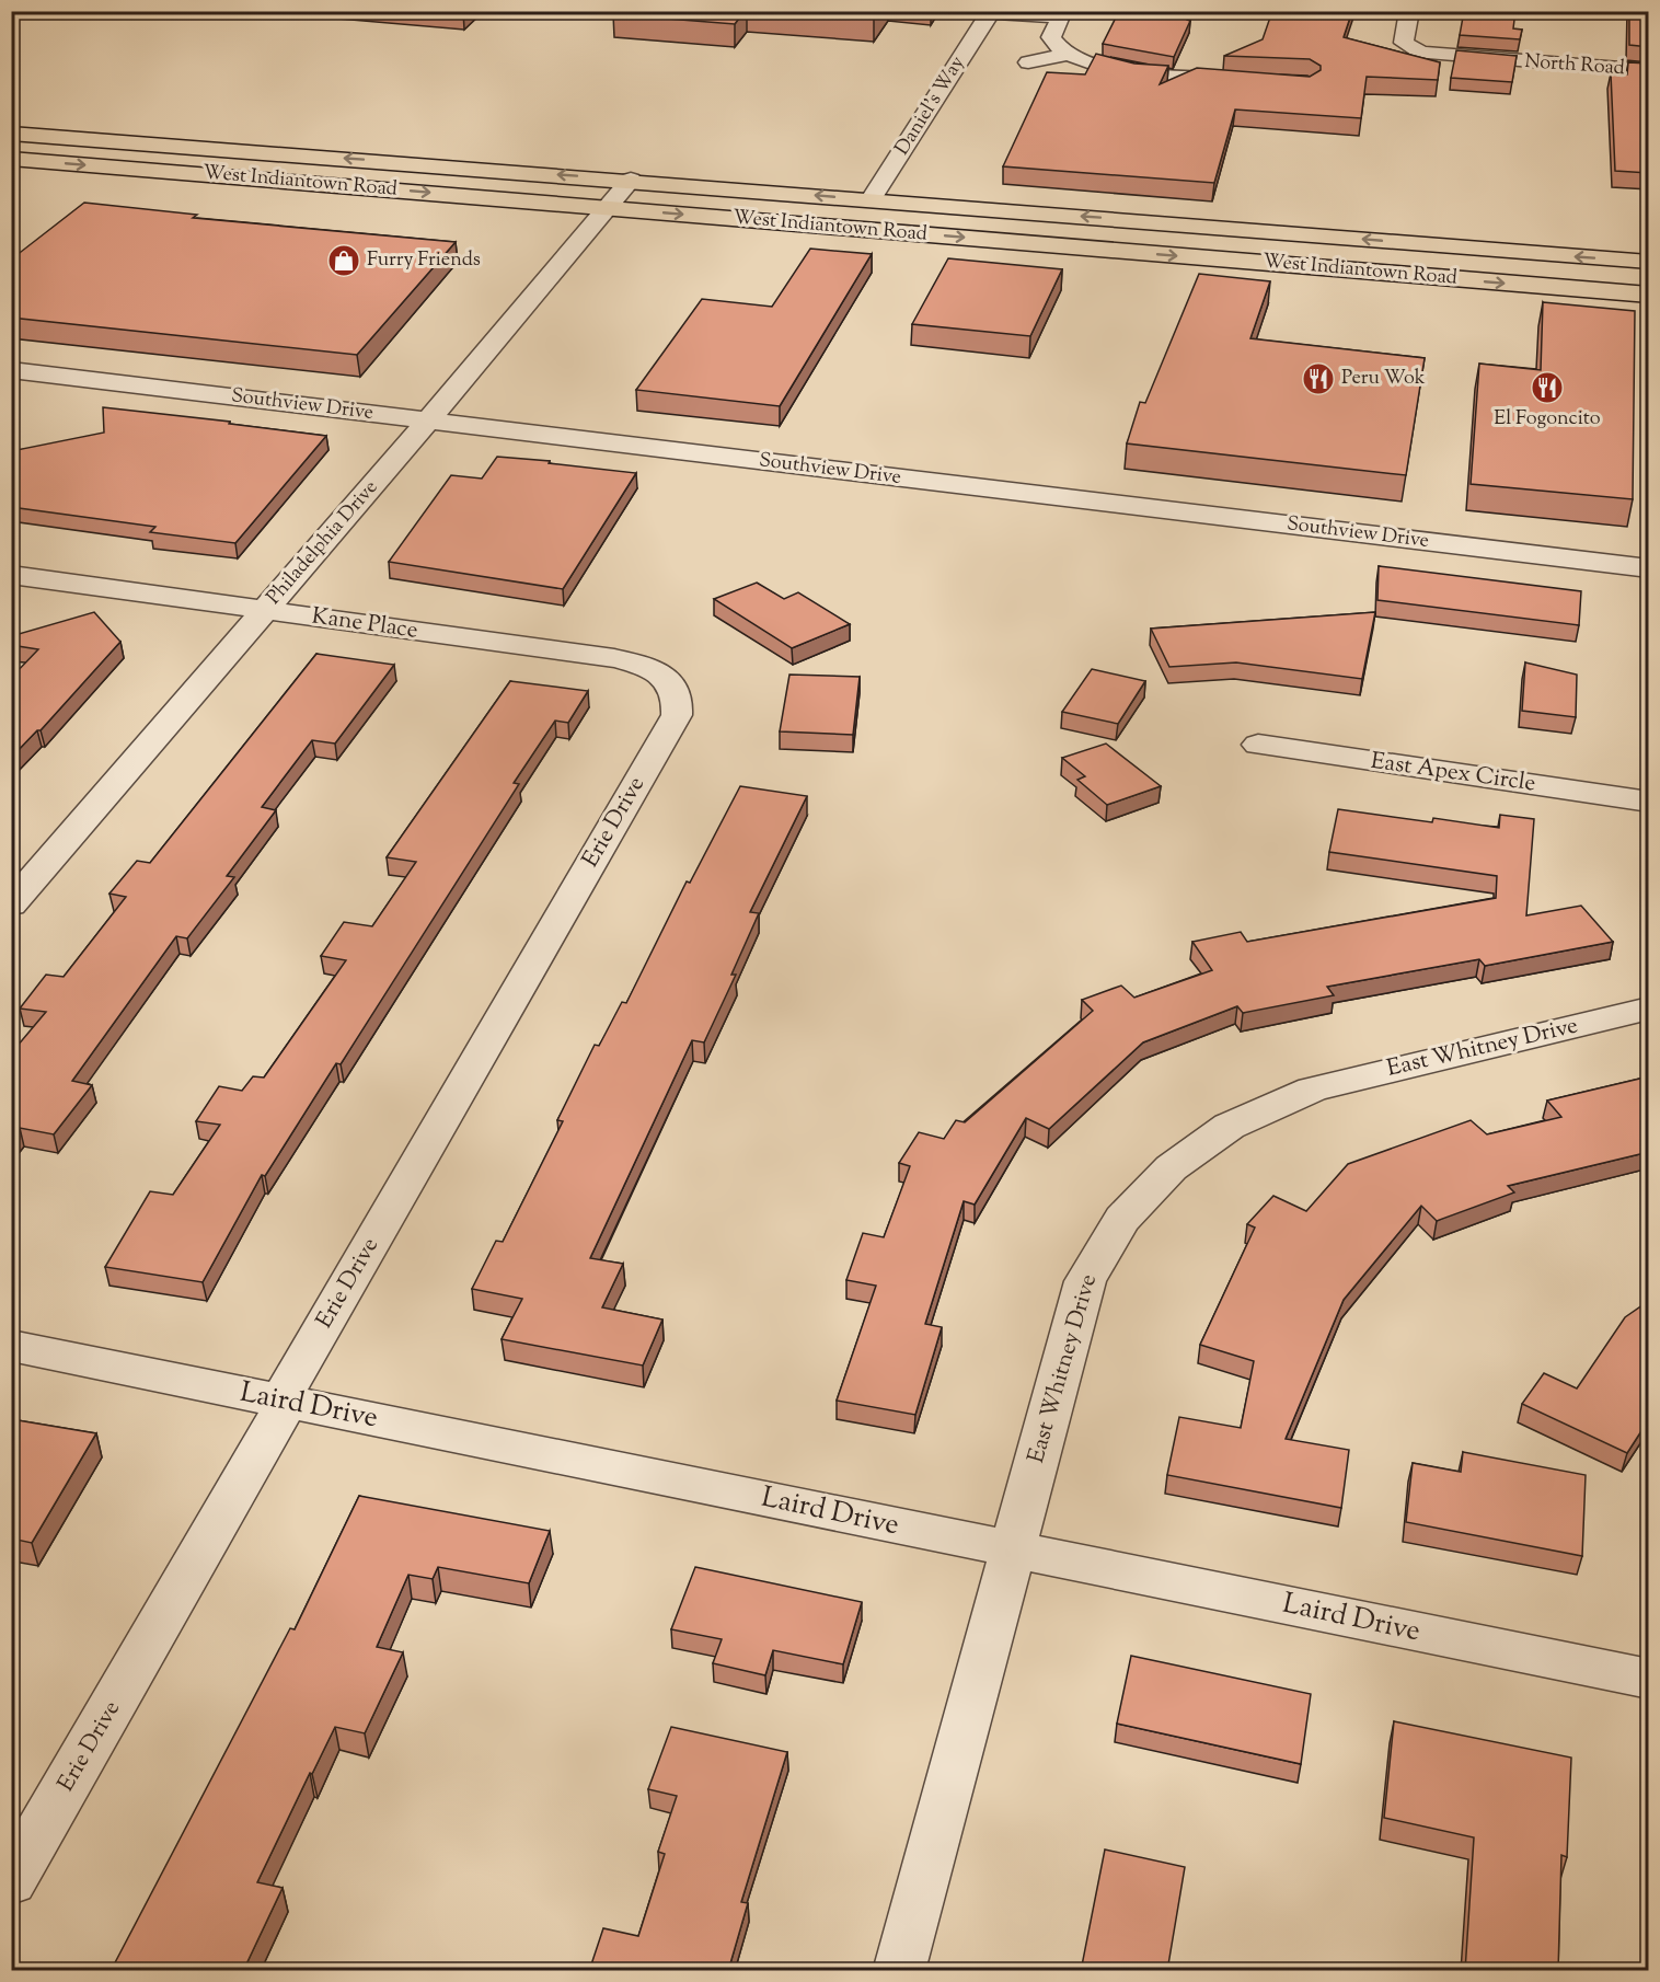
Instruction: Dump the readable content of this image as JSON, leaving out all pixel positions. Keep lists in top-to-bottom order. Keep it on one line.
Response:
{"streets":{"main road":["West Indiantown Road"],"street":["North Road","Daniel's Way","Southview Drive","Philadelphia Drive","Kane Place","East Apex Circle","Erie Drive","East Whitney Drive","Laird Drive"]},"crossings":[["Daniel's Way","West Indiantown Road"],["West Indiantown Road","Philadelphia Drive"],["Southview Drive","Philadelphia Drive"],["Philadelphia Drive","Kane Place"],["Kane Place","Erie Drive"],["Erie Drive","Laird Drive"],["East Whitney Drive","Laird Drive"]],"places":{"shop":["Furry Friends"],"restaurant":["Peru Wok","El Fogoncito"]}}
